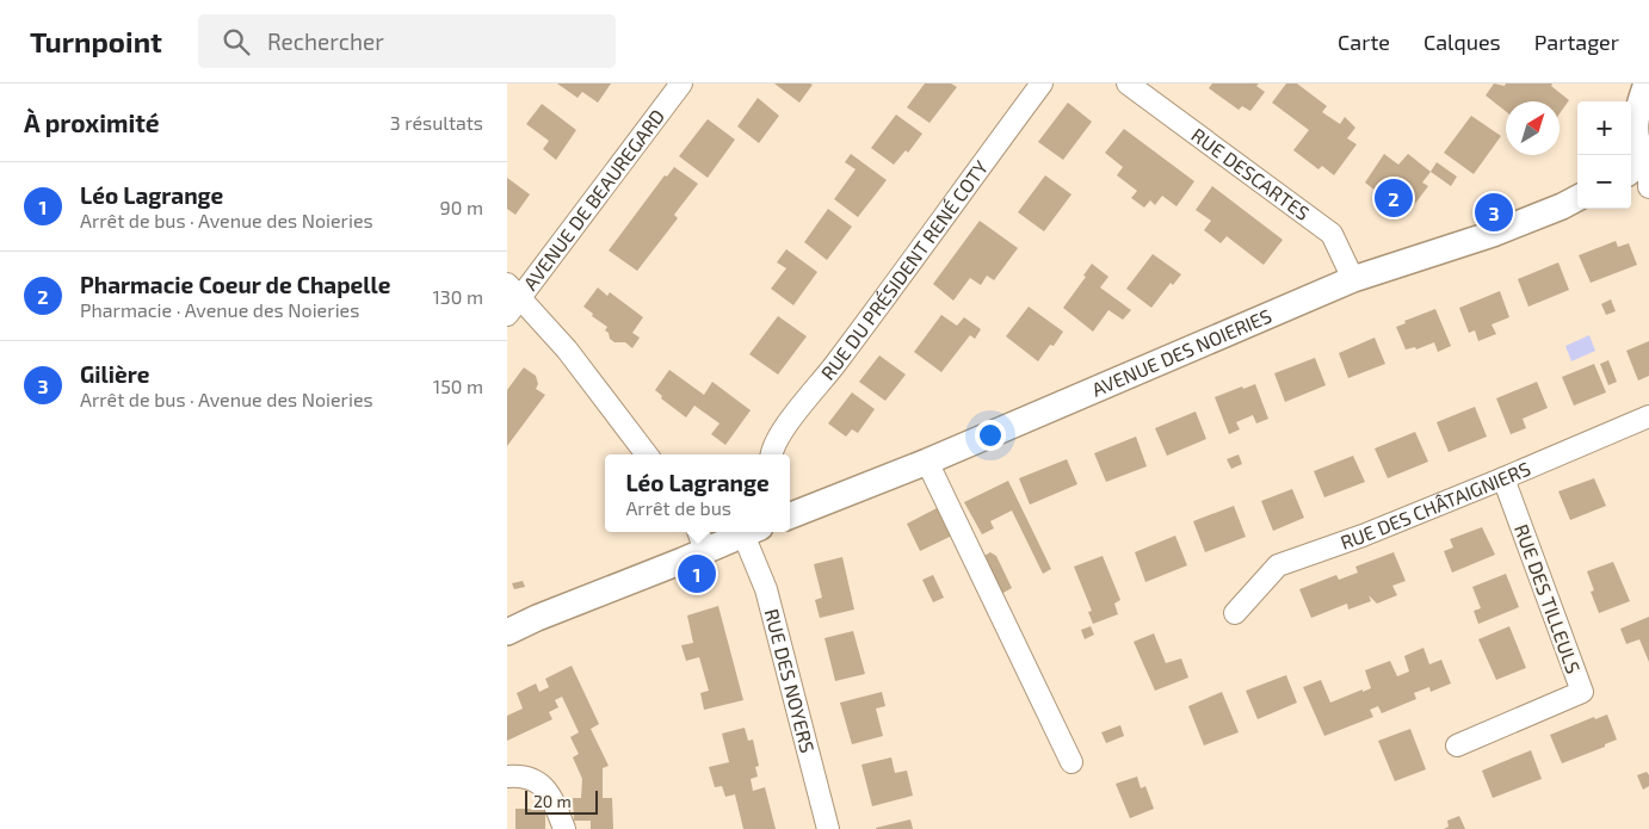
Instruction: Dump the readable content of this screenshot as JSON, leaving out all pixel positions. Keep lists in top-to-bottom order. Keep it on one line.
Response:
{"streets":{"street":["RUE DESCARTES","AVENUE DE BEAUREGARD","RUE DU PRÉSIDENT RENÉ COTY","AVENUE DES NOIERIES","RUE DES CHÂTAIGNIERS","RUE DES TILLEULS","RUE DES NOYERS"]},"crossings":[["RUE DESCARTES","AVENUE DES NOIERIES"],["RUE DES CHÂTAIGNIERS","RUE DES TILLEULS"]],"scale_bar":"20 m","north":"top right","page":{"header":"Turnpoint","search":"Rechercher","nav":["Carte","Calques","Partager"],"heading":["À proximité","3 résultats"],"map_buttons":["+","−"],"list":[{"mark":"1","name":"Léo Lagrange","note":"Arrêt de bus · Avenue des Noieries","value":"90 m"},{"mark":"2","name":"Pharmacie Coeur de Chapelle","note":"Pharmacie · Avenue des Noieries","value":"130 m"},{"mark":"3","name":"Gilière","note":"Arrêt de bus · Avenue des Noieries","value":"150 m"}],"pins":["2","3","1"],"popup":["Léo Lagrange","Arrêt de bus"],"scale":"20 m"}}
